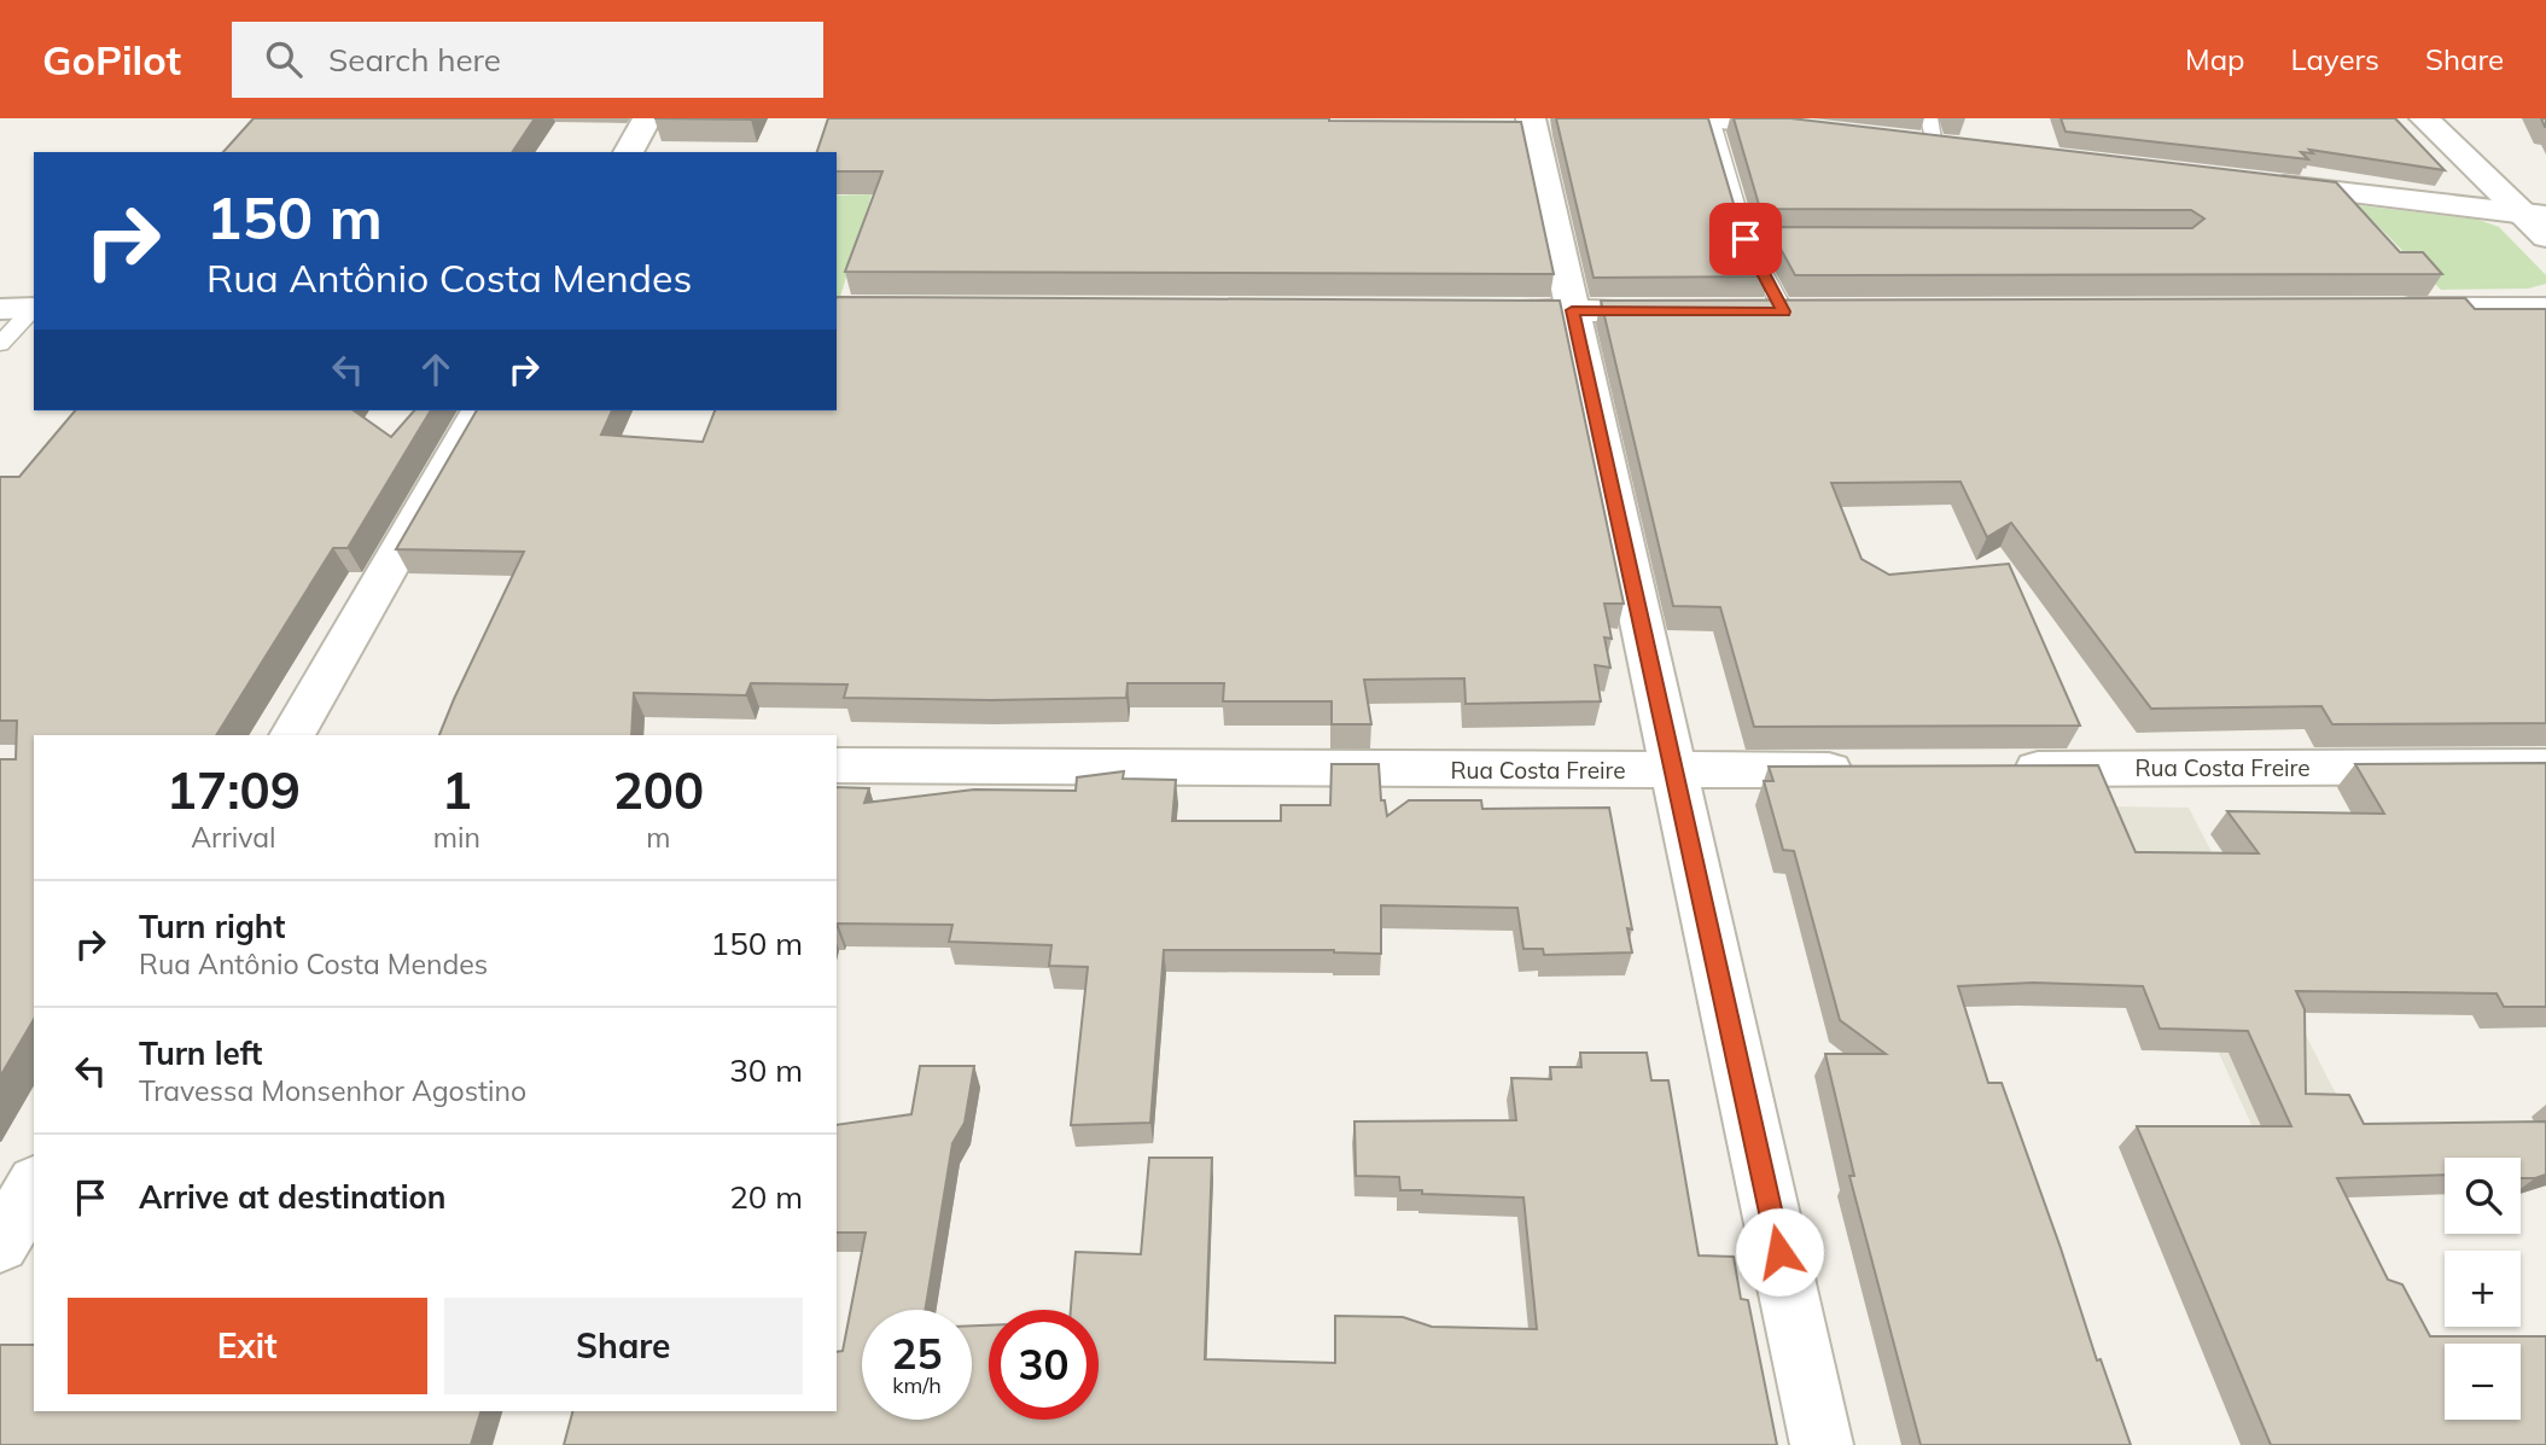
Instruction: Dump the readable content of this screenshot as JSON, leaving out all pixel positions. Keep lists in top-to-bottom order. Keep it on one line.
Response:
{"streets":{"street":["Rua Costa Freire"]},"page":{"header":"GoPilot","search":"Search here","nav":["Map","Layers","Share"],"turn":["150 m","Rua Antônio Costa Mendes"],"eta":["17:09","Arrival","1","min","200","m"],"list":[{"name":"Turn right","note":"Rua Antônio Costa Mendes","value":"150 m"},{"name":"Turn left","note":"Travessa Monsenhor Agostino","value":"30 m"},{"name":"Arrive at destination","value":"20 m"}],"map_buttons":["+","−"],"buttons":["Exit","Share"],"speed":"25 km/h","limit":"30"}}
